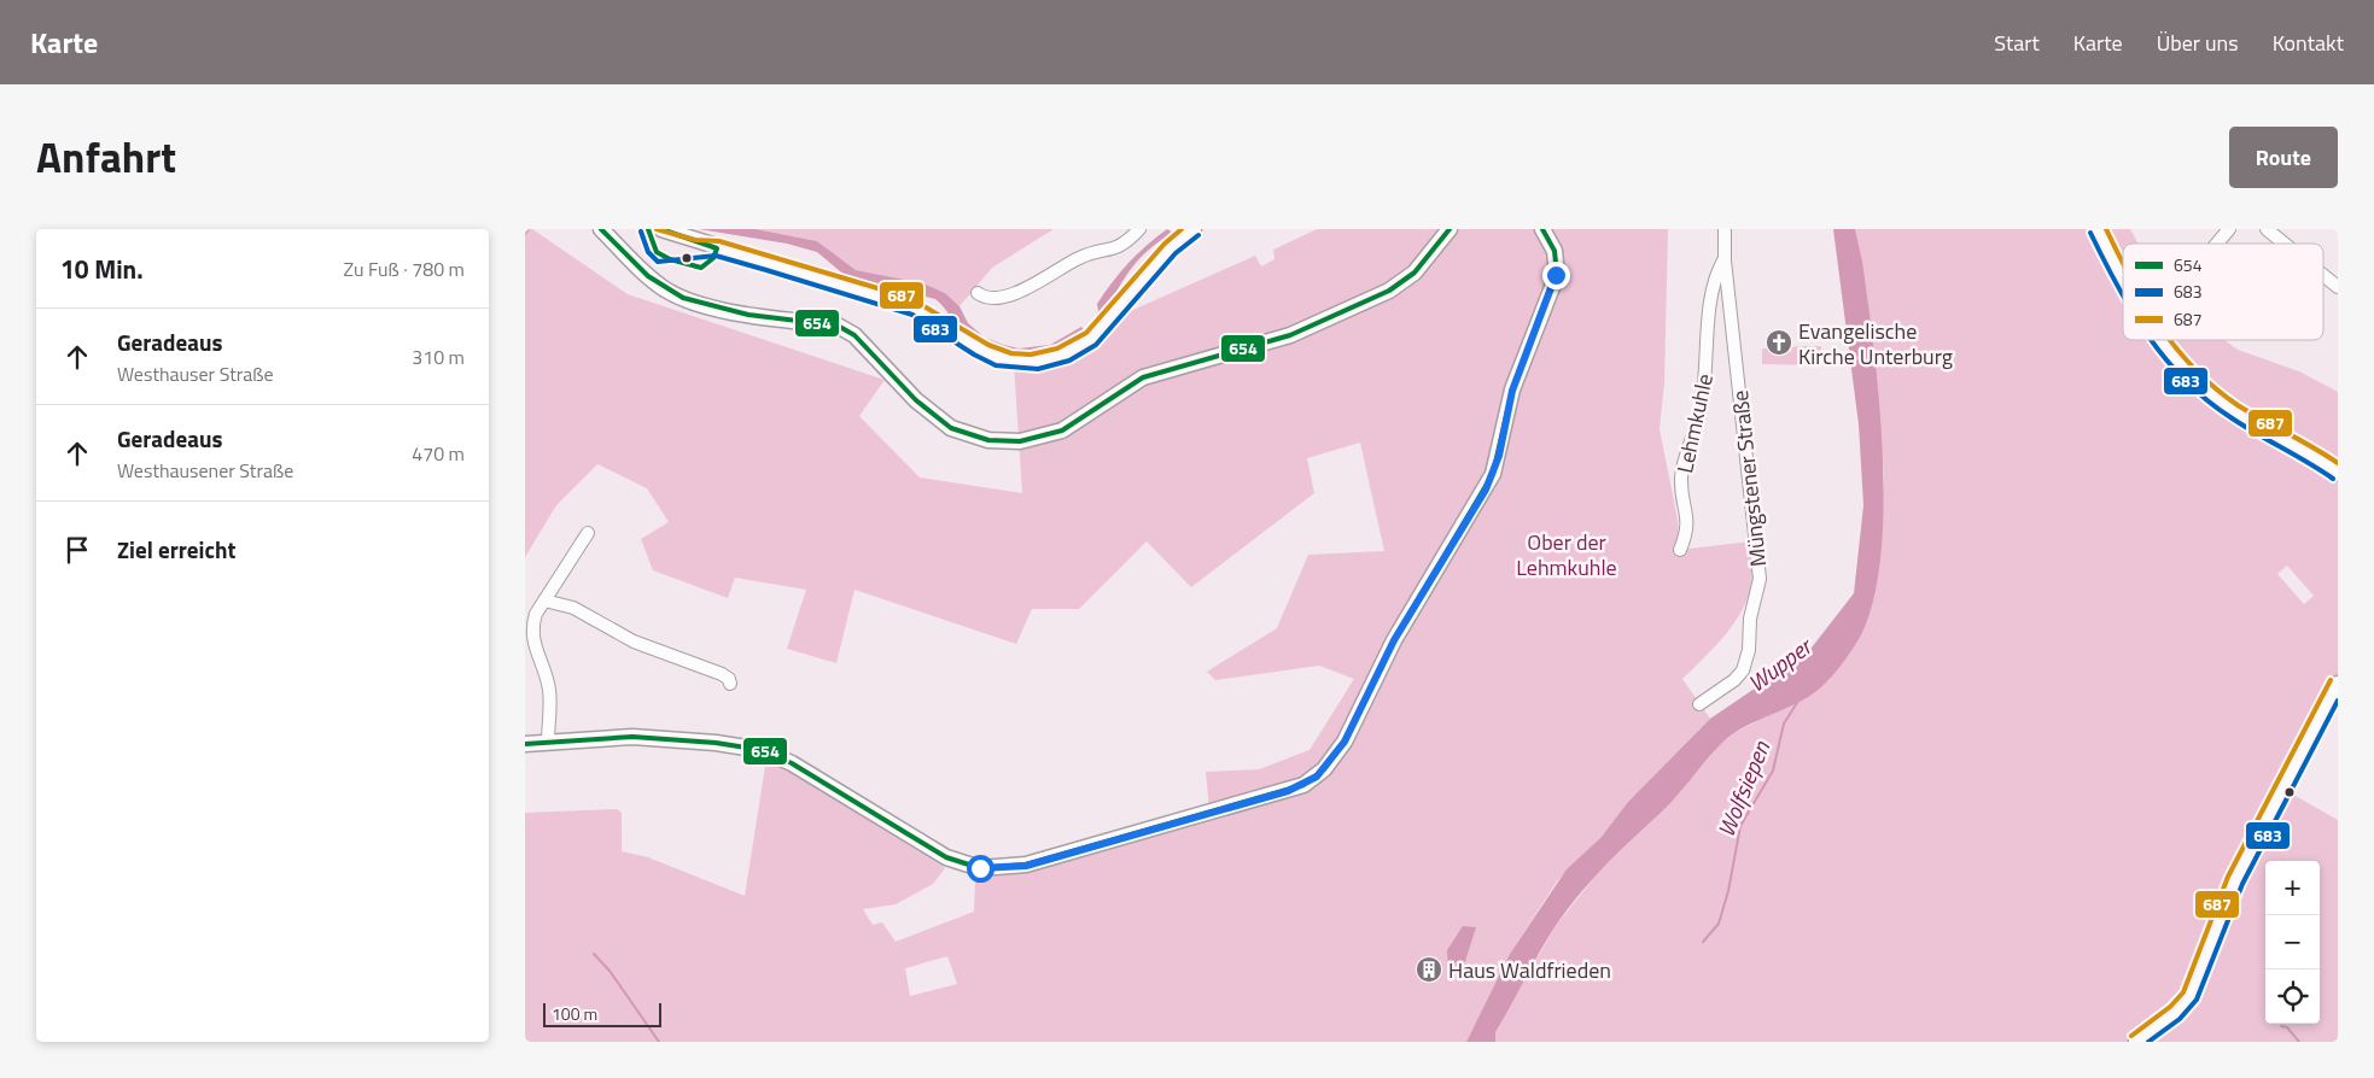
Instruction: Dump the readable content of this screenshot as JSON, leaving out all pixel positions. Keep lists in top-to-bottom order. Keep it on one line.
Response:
{"streets":{"street":["Lehmkuhle","Müngstener Straße"]},"crossings":[["Lehmkuhle","Müngstener Straße"]],"water":["Wupper","Wolfsiepen"],"parks":["Ober der Lehmkuhle"],"places":{"church":["Evangelische Kirche Unterburg"],"building":["Haus Waldfrieden"]},"lines":["transit line 654","transit line 687","transit line 683"],"legend":["654","683","687"],"scale_bar":"100 m","page":{"header":"Karte","nav":["Start","Karte","Über uns","Kontakt"],"title":"Anfahrt","buttons":"Route","heading":["10 Min.","Zu Fuß · 780 m"],"list":[["Geradeaus","Westhauser Straße","310 m"],["Geradeaus","Westhausener Straße","470 m"],"Ziel erreicht"],"map_buttons":["+","−"],"scale":"100 m"}}
